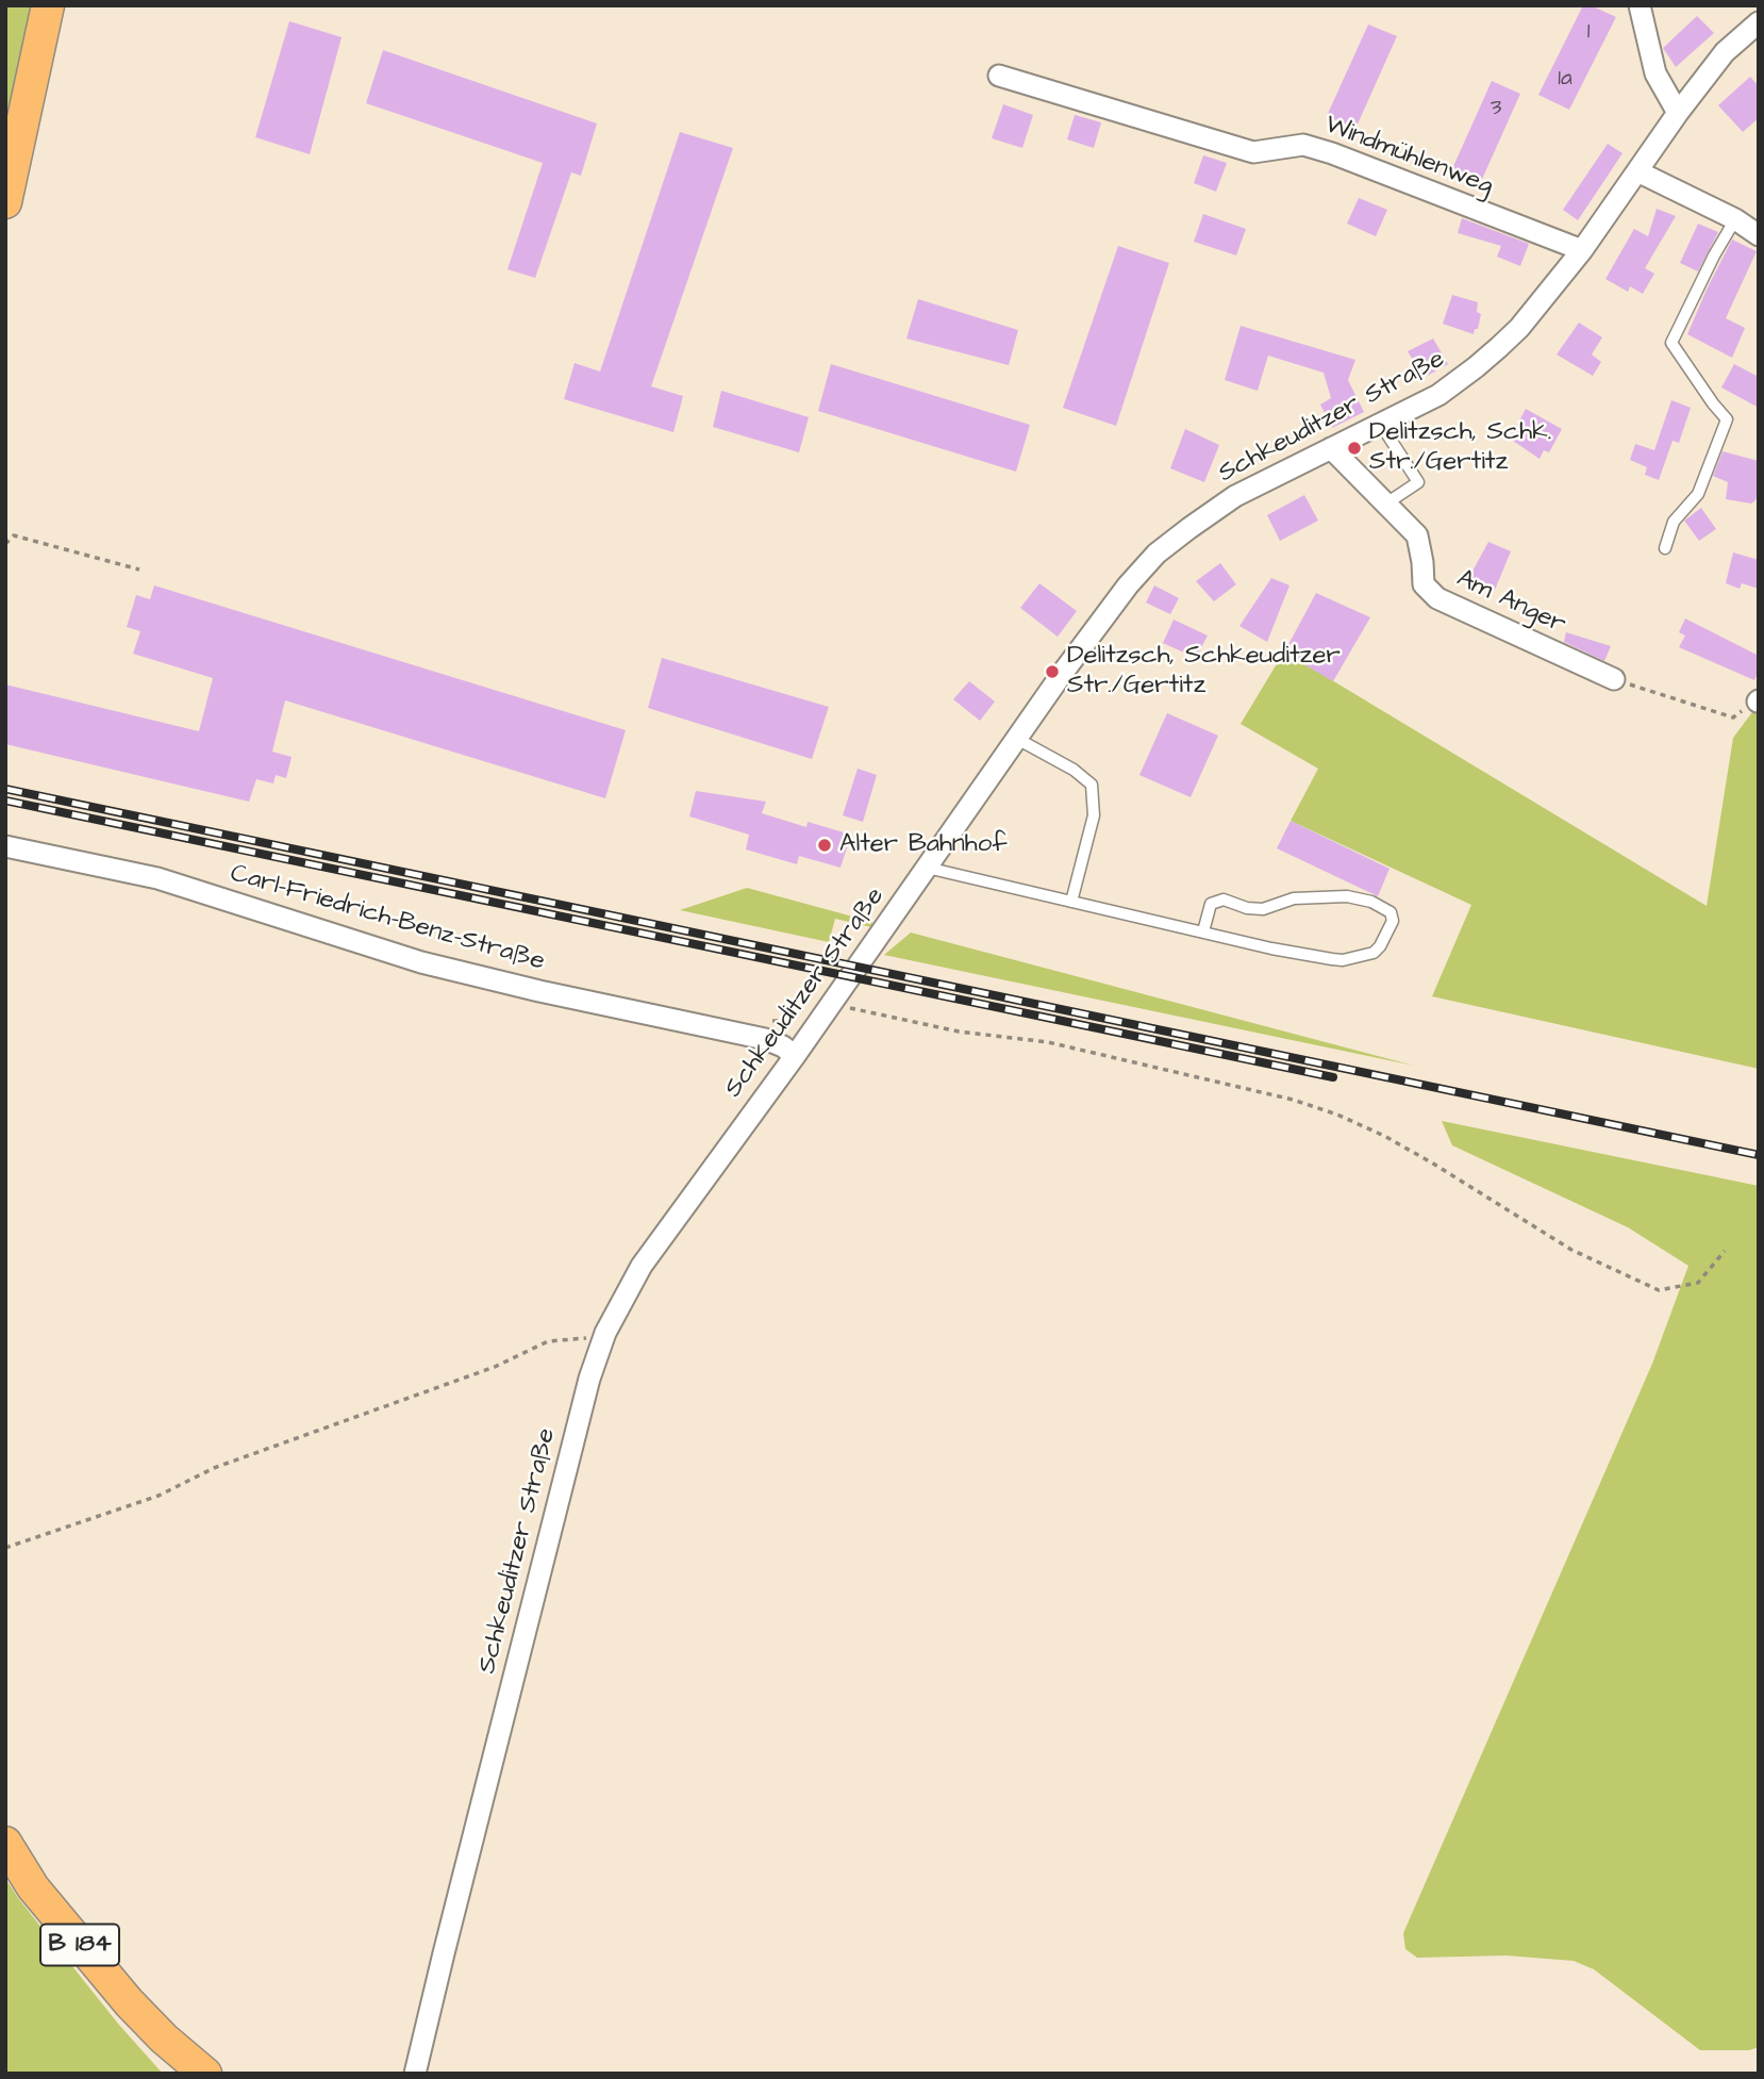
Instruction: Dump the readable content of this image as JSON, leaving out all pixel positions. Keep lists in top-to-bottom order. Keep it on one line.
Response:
{"streets":{"main road":["B 184"],"street":["Windmühlenweg","Schkeuditzer Straße","Am Anger","Carl-Friedrich-Benz-Straße"]},"crossings":[["Windmühlenweg","Schkeuditzer Straße"],["Schkeuditzer Straße","Am Anger"],["Schkeuditzer Straße","Carl-Friedrich-Benz-Straße"]],"places":["Delitzsch, Schk. Str./Gertitz","Delitzsch, Schkeuditzer Str./Gertitz","Alter Bahnhof"],"house_numbers":["1","1a","3"]}
